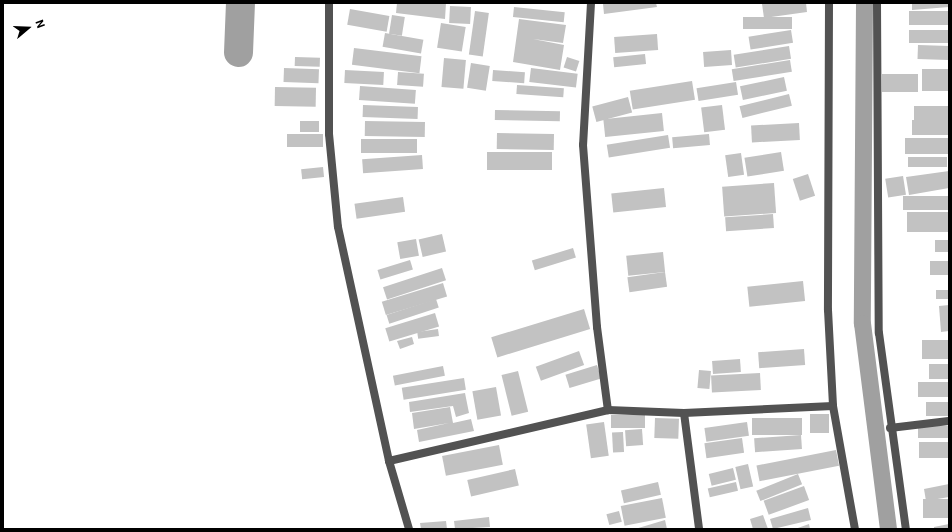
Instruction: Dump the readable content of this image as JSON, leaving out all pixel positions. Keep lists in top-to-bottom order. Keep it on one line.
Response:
{"north":"right"}
